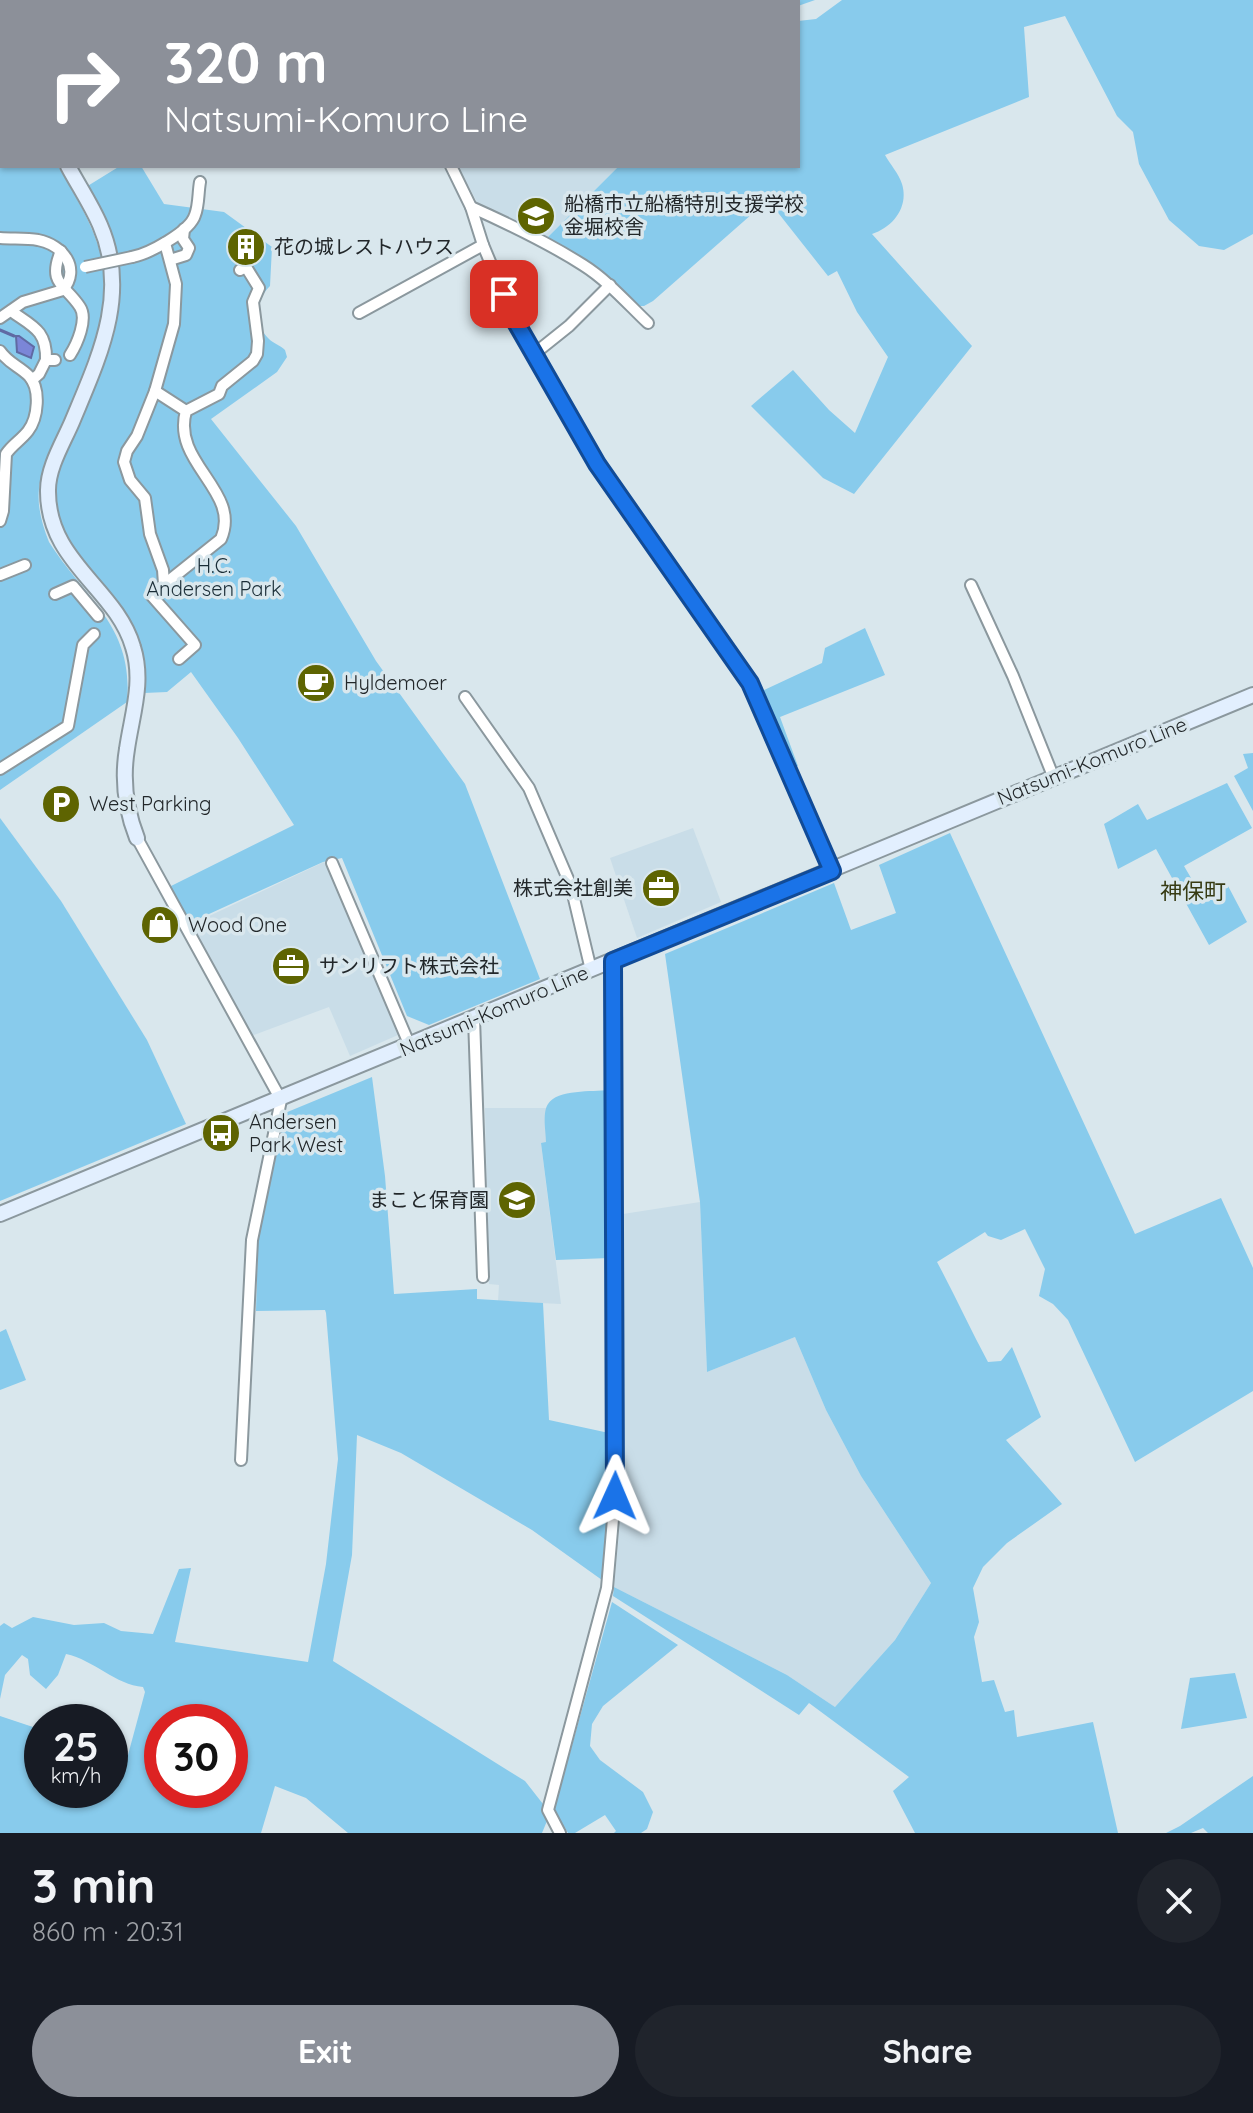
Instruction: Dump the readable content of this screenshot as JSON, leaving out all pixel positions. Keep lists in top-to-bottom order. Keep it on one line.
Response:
{"streets":{"main road":["Natsumi-Komuro Line"]},"districts":["神保町"],"parks":["H.C. Andersen Park"],"places":{"school or university":["船橋市立船橋特別支援学校 金堀校舎","まこと保育園"],"building":["花の城レストハウス"],"cafe":["Hyldemoer"],"parking":["West Parking"],"office":["株式会社創美","サンリフト株式会社"],"shop":["Wood One"],"bus stop":["Andersen Park West"]},"page":{"turn":["320 m","Natsumi-Komuro Line"],"speed":"25 km/h","limit":"30","heading":["3 min","860 m · 20:31"],"buttons":["Exit","Share"]}}
